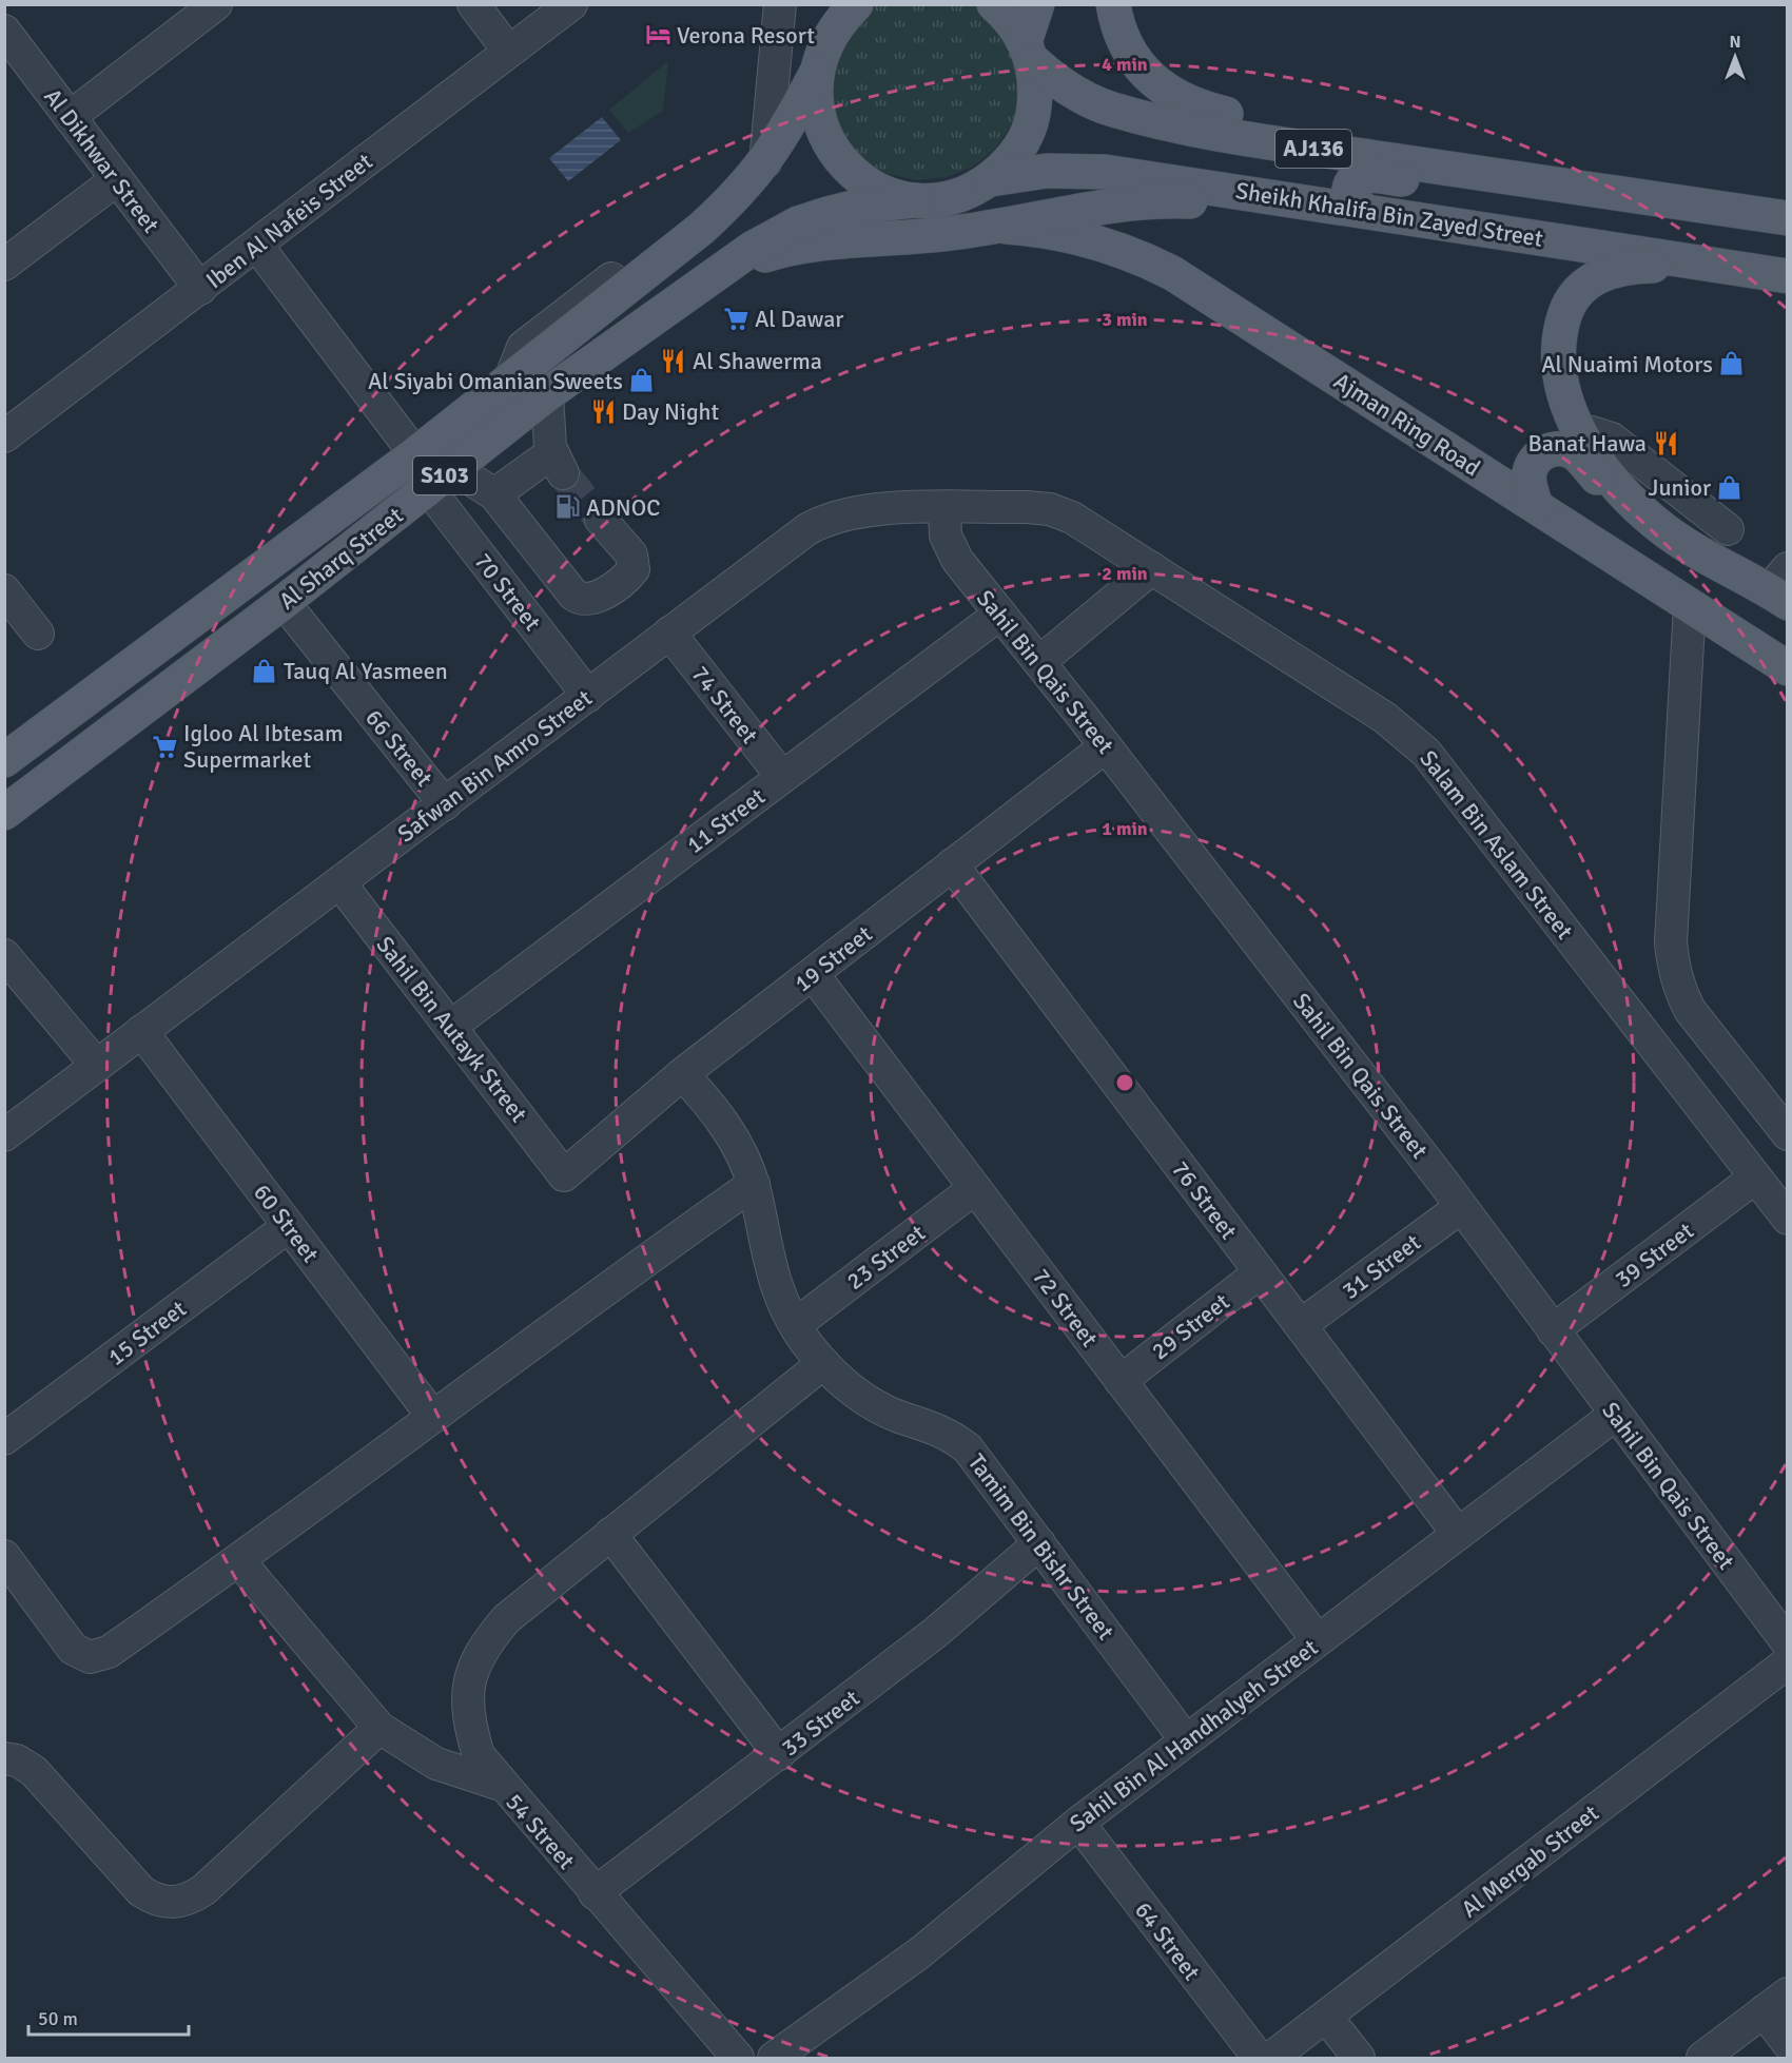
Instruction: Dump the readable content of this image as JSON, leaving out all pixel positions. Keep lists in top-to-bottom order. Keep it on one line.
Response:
{"streets":{"main road":["AJ136","Sheikh Khalifa Bin Zayed Street","Ajman Ring Road","S103","Al Sharq Street"],"street":["Al Dikhwar Street","Iben Al Nafeis Street","70 Street","Sahil Bin Qais Street","74 Street","66 Street","Safwan Bin Amro Street","11 Street","Salam Bin Aslam Street","19 Street","Sahil Bin Autayk Street","76 Street","60 Street","39 Street","23 Street","31 Street","72 Street","29 Street","15 Street","Tamim Bin Bishr Street","33 Street","Sahil Bin Al Handhalyeh Street","54 Street","Al Mergab Street","64 Street"]},"crossings":[["Al Dikhwar Street","Iben Al Nafeis Street"],["Sheikh Khalifa Bin Zayed Street","Al Sharq Street"],["Al Sharq Street","70 Street"],["Al Sharq Street","66 Street"],["70 Street","Safwan Bin Amro Street"],["Sahil Bin Qais Street","Safwan Bin Amro Street"],["Sahil Bin Qais Street","11 Street"],["Sahil Bin Qais Street","19 Street"],["Sahil Bin Qais Street","39 Street"],["Sahil Bin Qais Street","31 Street"],["Sahil Bin Qais Street","Sahil Bin Al Handhalyeh Street"],["74 Street","Safwan Bin Amro Street"],["74 Street","11 Street"],["66 Street","Safwan Bin Amro Street"],["Safwan Bin Amro Street","Salam Bin Aslam Street"],["Safwan Bin Amro Street","Sahil Bin Autayk Street"],["Safwan Bin Amro Street","60 Street"],["11 Street","Sahil Bin Autayk Street"],["Salam Bin Aslam Street","39 Street"],["19 Street","Sahil Bin Autayk Street"],["19 Street","76 Street"],["19 Street","72 Street"],["19 Street","Tamim Bin Bishr Street"],["76 Street","31 Street"],["76 Street","29 Street"],["76 Street","Sahil Bin Al Handhalyeh Street"],["60 Street","15 Street"],["23 Street","72 Street"],["23 Street","Tamim Bin Bishr Street"],["72 Street","29 Street"],["72 Street","Sahil Bin Al Handhalyeh Street"],["Tamim Bin Bishr Street","33 Street"],["Tamim Bin Bishr Street","Sahil Bin Al Handhalyeh Street"],["33 Street","54 Street"],["Sahil Bin Al Handhalyeh Street","64 Street"]],"places":{"hotel":["Verona Resort"],"supermarket":["Al Dawar","Igloo Al Ibtesam Supermarket"],"restaurant":["Al Shawerma","Day Night","Banat Hawa"],"shop":["Al Nuaimi Motors","Al Siyabi Omanian Sweets","Junior","Tauq Al Yasmeen"],"fuel station":["ADNOC"]},"scale_bar":"50 m","north":"top","rings":["4 min","3 min","2 min","1 min"]}
